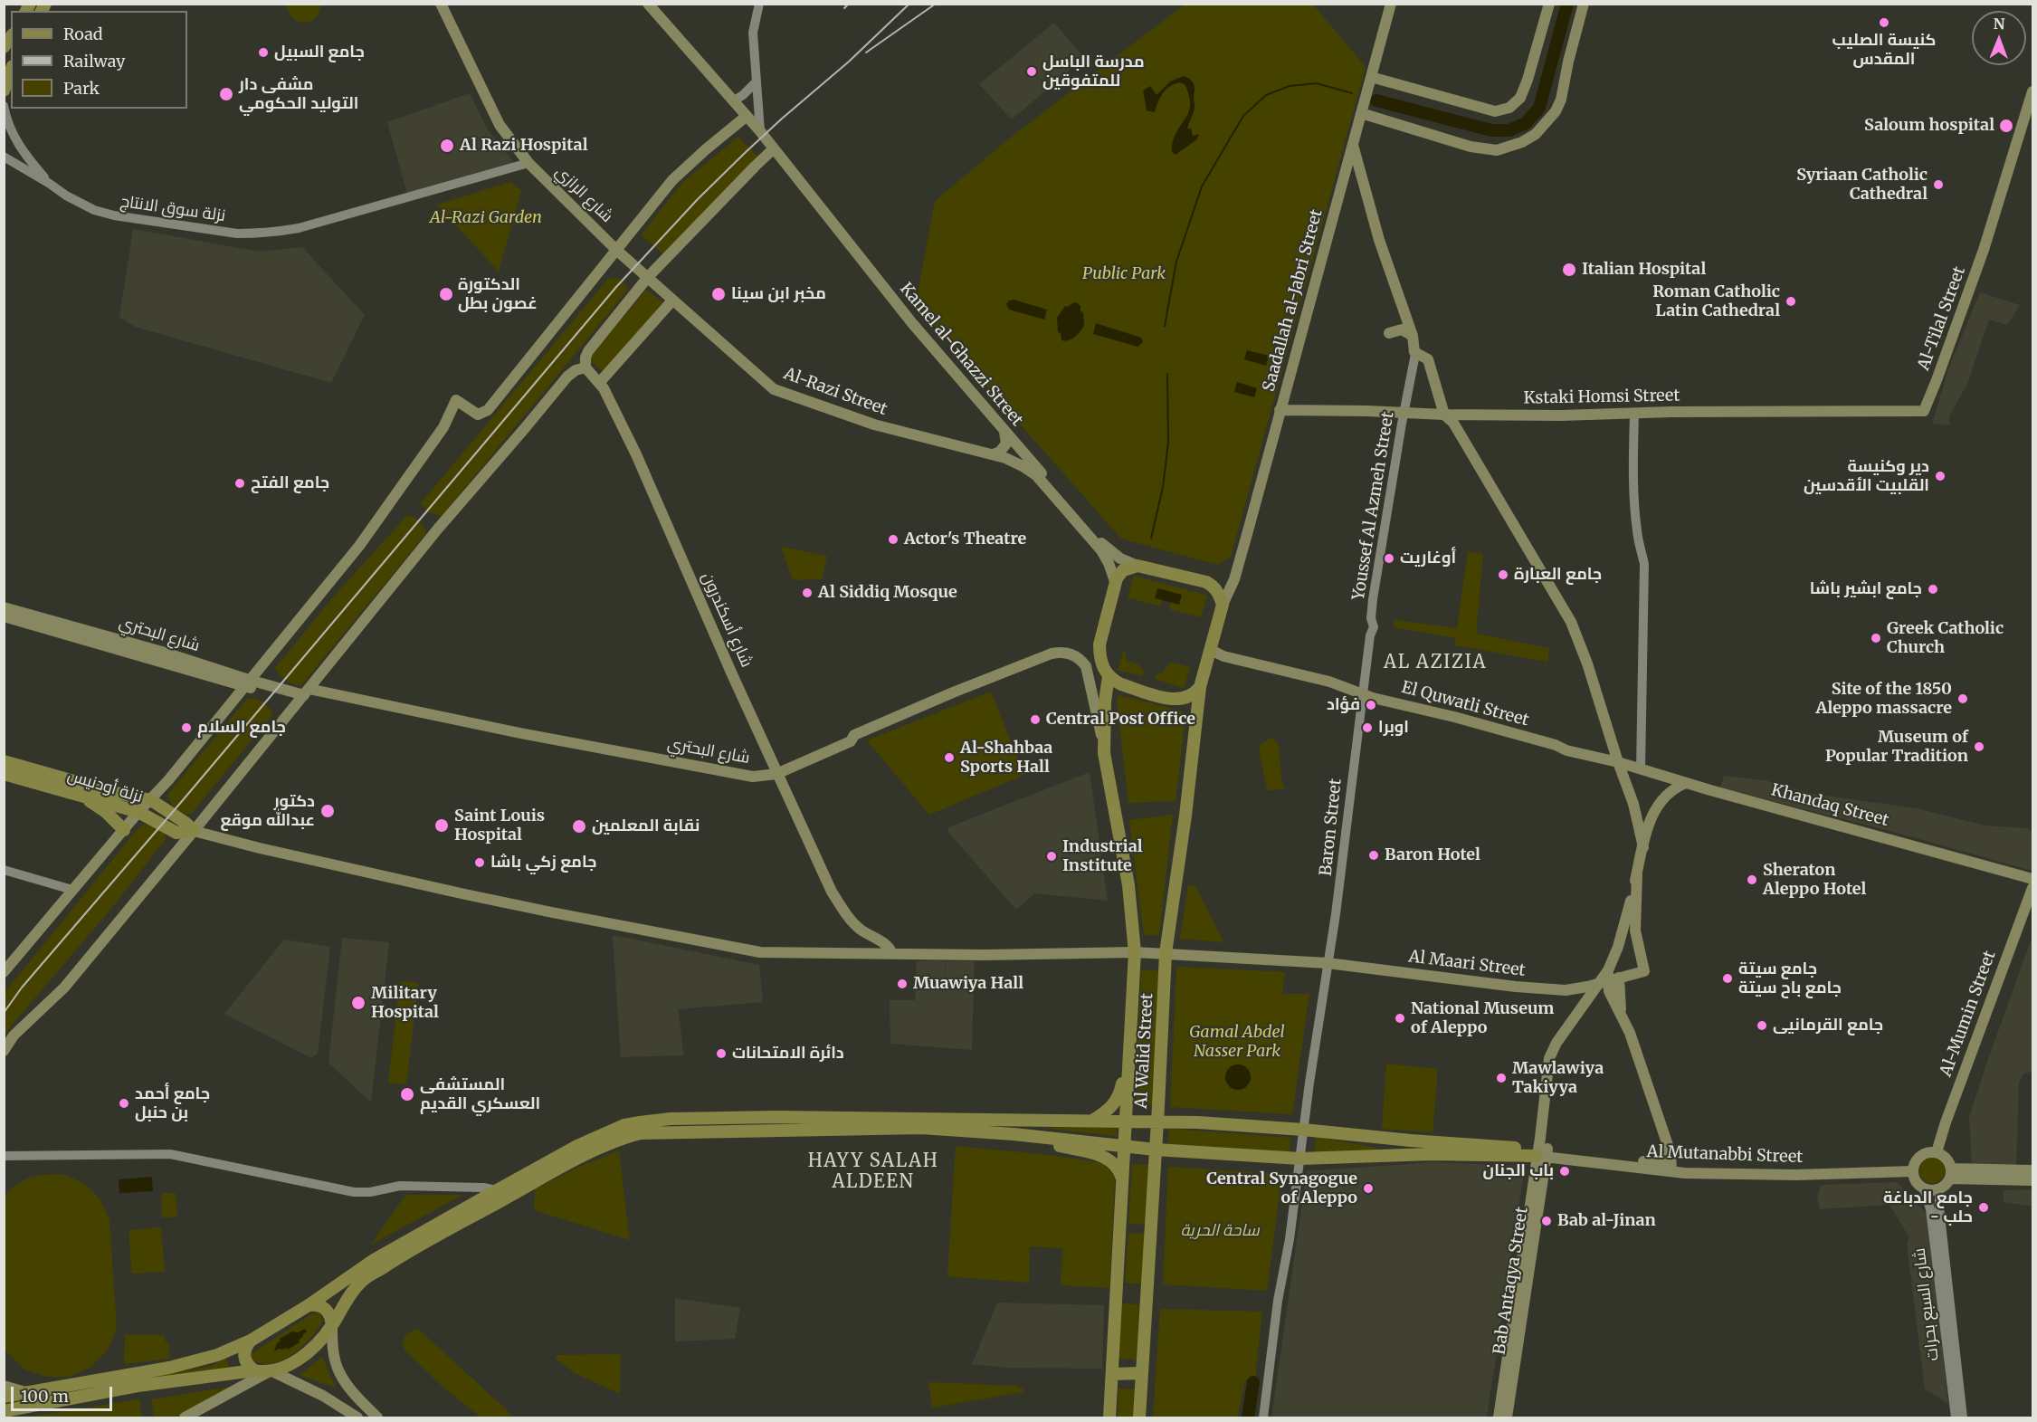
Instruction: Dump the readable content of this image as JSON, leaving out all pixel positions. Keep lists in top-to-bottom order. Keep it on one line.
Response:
{"streets":{"main road":["شارع الرازي","Saadallah al-Jabri Street","Al-Tilal Street","Kamel al-Ghazzi Street","Al-Razi Street","Kstaki Homsi Street","شارع أسكندرون","شارع البحتري","El Quwatli Street","نزلة أودنيس","Khandaq Street","Al Maari Street","Al-Mumin Street","Al Walid Street","Al Mutanabbi Street","Bab Antaqya Street"],"street":["نزلة سوق الانتاج","Youssef Al Azmeh Street","Baron Street","شارع السبع بحرات"]},"crossings":[["شارع الرازي","نزلة سوق الانتاج"],["شارع الرازي","Al-Razi Street"],["Saadallah al-Jabri Street","Kamel al-Ghazzi Street"],["Saadallah al-Jabri Street","Kstaki Homsi Street"],["Saadallah al-Jabri Street","El Quwatli Street"],["Saadallah al-Jabri Street","Al Walid Street"],["Al-Tilal Street","Kstaki Homsi Street"],["Kamel al-Ghazzi Street","El Quwatli Street"],["Kamel al-Ghazzi Street","Al Walid Street"],["Kstaki Homsi Street","Youssef Al Azmeh Street"],["Youssef Al Azmeh Street","El Quwatli Street"],["Youssef Al Azmeh Street","Baron Street"],["شارع أسكندرون","شارع البحتري"],["شارع أسكندرون","Al Maari Street"],["El Quwatli Street","Khandaq Street"],["El Quwatli Street","Baron Street"],["El Quwatli Street","Al Walid Street"],["نزلة أودنيس","Al Maari Street"],["Baron Street","Al Maari Street"],["Baron Street","Al Mutanabbi Street"],["Al Maari Street","Al Walid Street"],["Al-Mumin Street","Al Mutanabbi Street"],["Al-Mumin Street","شارع السبع بحرات"],["Al Walid Street","Al Mutanabbi Street"],["Al Mutanabbi Street","Bab Antaqya Street"],["Al Mutanabbi Street","شارع السبع بحرات"]],"districts":["AL AZIZIA","HAYY SALAH ALDEEN"],"parks":["Al-Razi Garden","Public Park","Gamal Abdel Nasser Park","ساحة الحرية"],"places":["كنيسة الصليب المقدس","جامع السبيل","مدرسة الباسل للمتفوقين","مشفى دار التوليد الحكومي","Saloum hospital","Al Razi Hospital","Syriaan Catholic Cathedral","Italian Hospital","الدكتورة غصون بطل","مخبر ابن سينا","Roman Catholic Latin Cathedral","دير وكنيسة القلبيت الأقدسين","جامع الفتح","Actor's Theatre","أوغاريت","جامع العبارة","جامع ابشير باشا","Al Siddiq Mosque","Greek Catholic Church","Site of the 1850 Aleppo massacre","فؤاد","Central Post Office","جامع السلام","اوبرا","Museum of Popular Tradition","Al-Shahbaa Sports Hall","دكتور عبدالله موقع","Saint Louis Hospital","نقابة المعلمين","Baron Hotel","Industrial Institute","جامع زكي باشا","Sheraton Aleppo Hotel","جامع سيتة جامع باح سيتة","Muawiya Hall","Military Hospital","National Museum of Aleppo","جامع القرمانيى","دائرة الامتحانات","Mawlawiya Takiyya","المستشفى العسكري القديم","جامع أحمد بن حنبل","باب الجنان","Central Synagogue of Aleppo","جامع الدباغة - حلب","Bab al-Jinan"],"legend":["Road","Railway","Park"],"scale_bar":"100 m","north":"top"}
